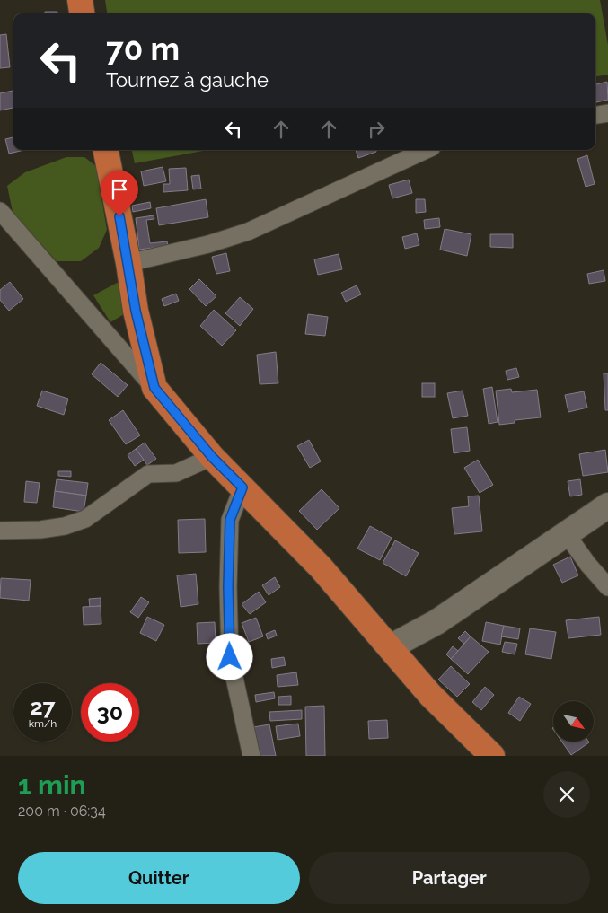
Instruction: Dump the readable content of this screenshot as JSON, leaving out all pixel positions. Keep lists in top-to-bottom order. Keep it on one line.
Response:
{"north":"bottom right","page":{"turn":["70 m","Tournez à gauche"],"speed":"27 km/h","limit":"30","heading":["1 min","200 m · 06:34"],"buttons":["Quitter","Partager"]}}
